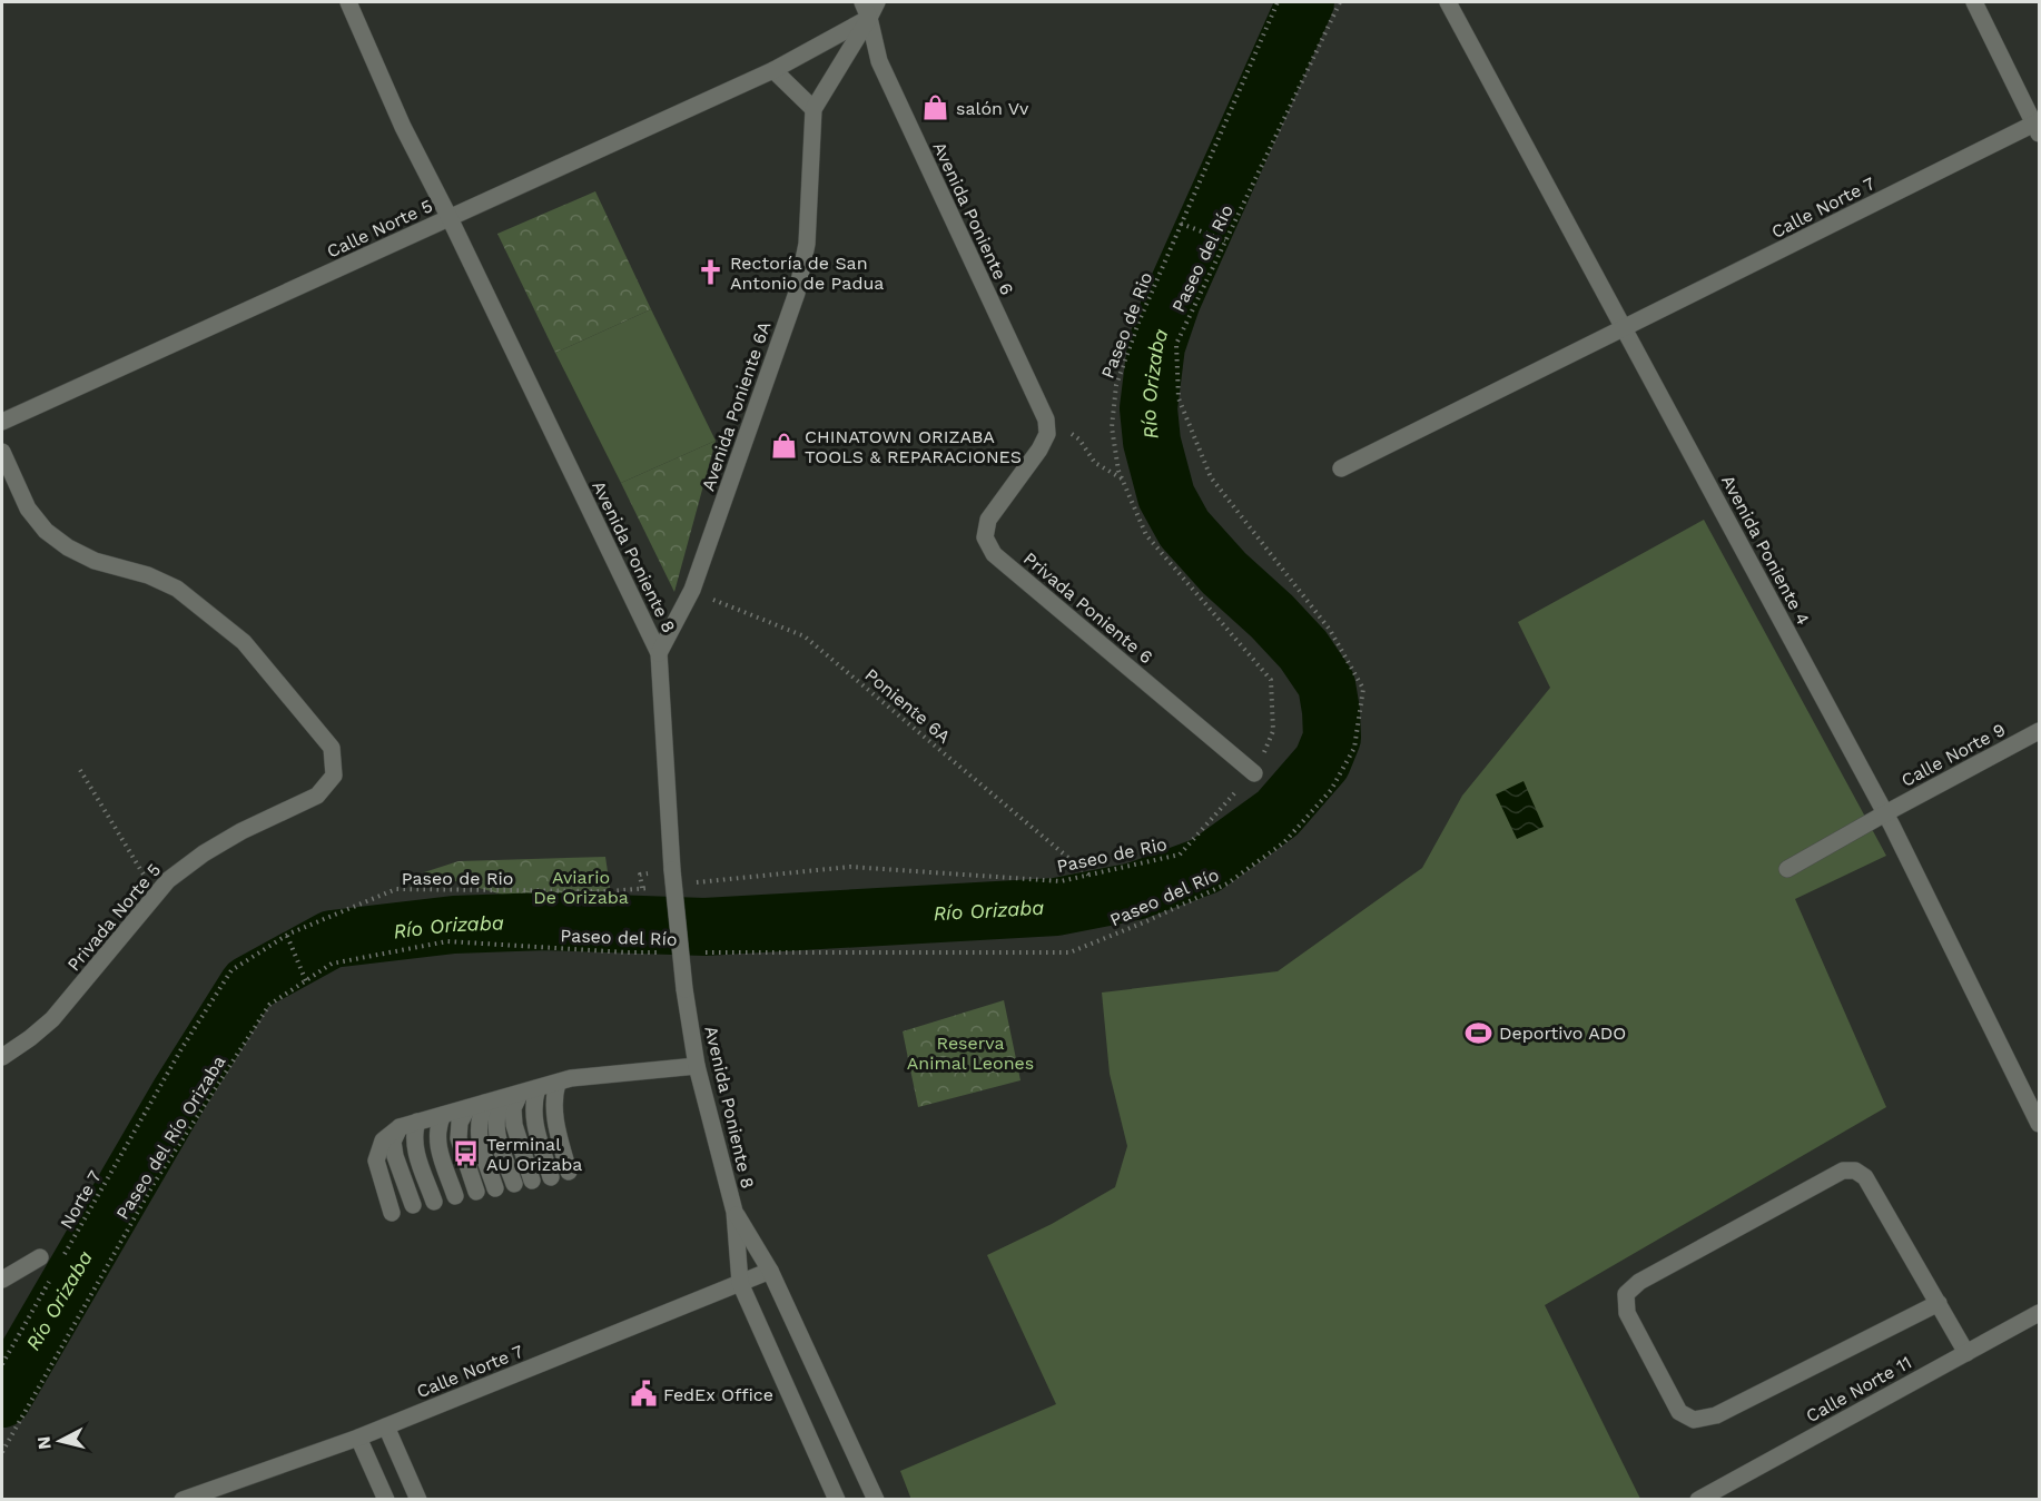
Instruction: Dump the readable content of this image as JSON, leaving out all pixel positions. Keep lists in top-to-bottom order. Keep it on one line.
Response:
{"streets":{"street":["Calle Norte 7","Avenida Poniente 6","Calle Norte 5","Avenida Poniente 6A","Avenida Poniente 4","Avenida Poniente 8","Privada Poniente 6","Calle Norte 9","Privada Norte 5","Calle Norte 11"],"path":["Paseo del Río","Paseo de Rio","Poniente 6A","Paseo del Río Orizaba","Norte 7"]},"crossings":[["Calle Norte 7","Avenida Poniente 4"],["Calle Norte 7","Avenida Poniente 8"],["Avenida Poniente 6","Calle Norte 5"],["Avenida Poniente 6","Avenida Poniente 6A"],["Avenida Poniente 6","Privada Poniente 6"],["Calle Norte 5","Avenida Poniente 6A"],["Calle Norte 5","Avenida Poniente 8"],["Paseo del Río","Paseo del Río Orizaba"],["Paseo de Rio","Privada Poniente 6"],["Paseo de Rio","Poniente 6A"],["Paseo de Rio","Norte 7"],["Avenida Poniente 6A","Avenida Poniente 8"],["Avenida Poniente 6A","Poniente 6A"],["Avenida Poniente 4","Calle Norte 9"]],"water":["Río Orizaba"],"parks":["Aviario De Orizaba","Reserva Animal Leones"],"places":{"shop":["salón Vv","CHINATOWN ORIZABA TOOLS & REPARACIONES"],"church":["Rectoría de San Antonio de Padua"],"sports":["Deportivo ADO"],"bus stop":["Terminal AU Orizaba"],"public building":["FedEx Office"]},"north":"left"}
